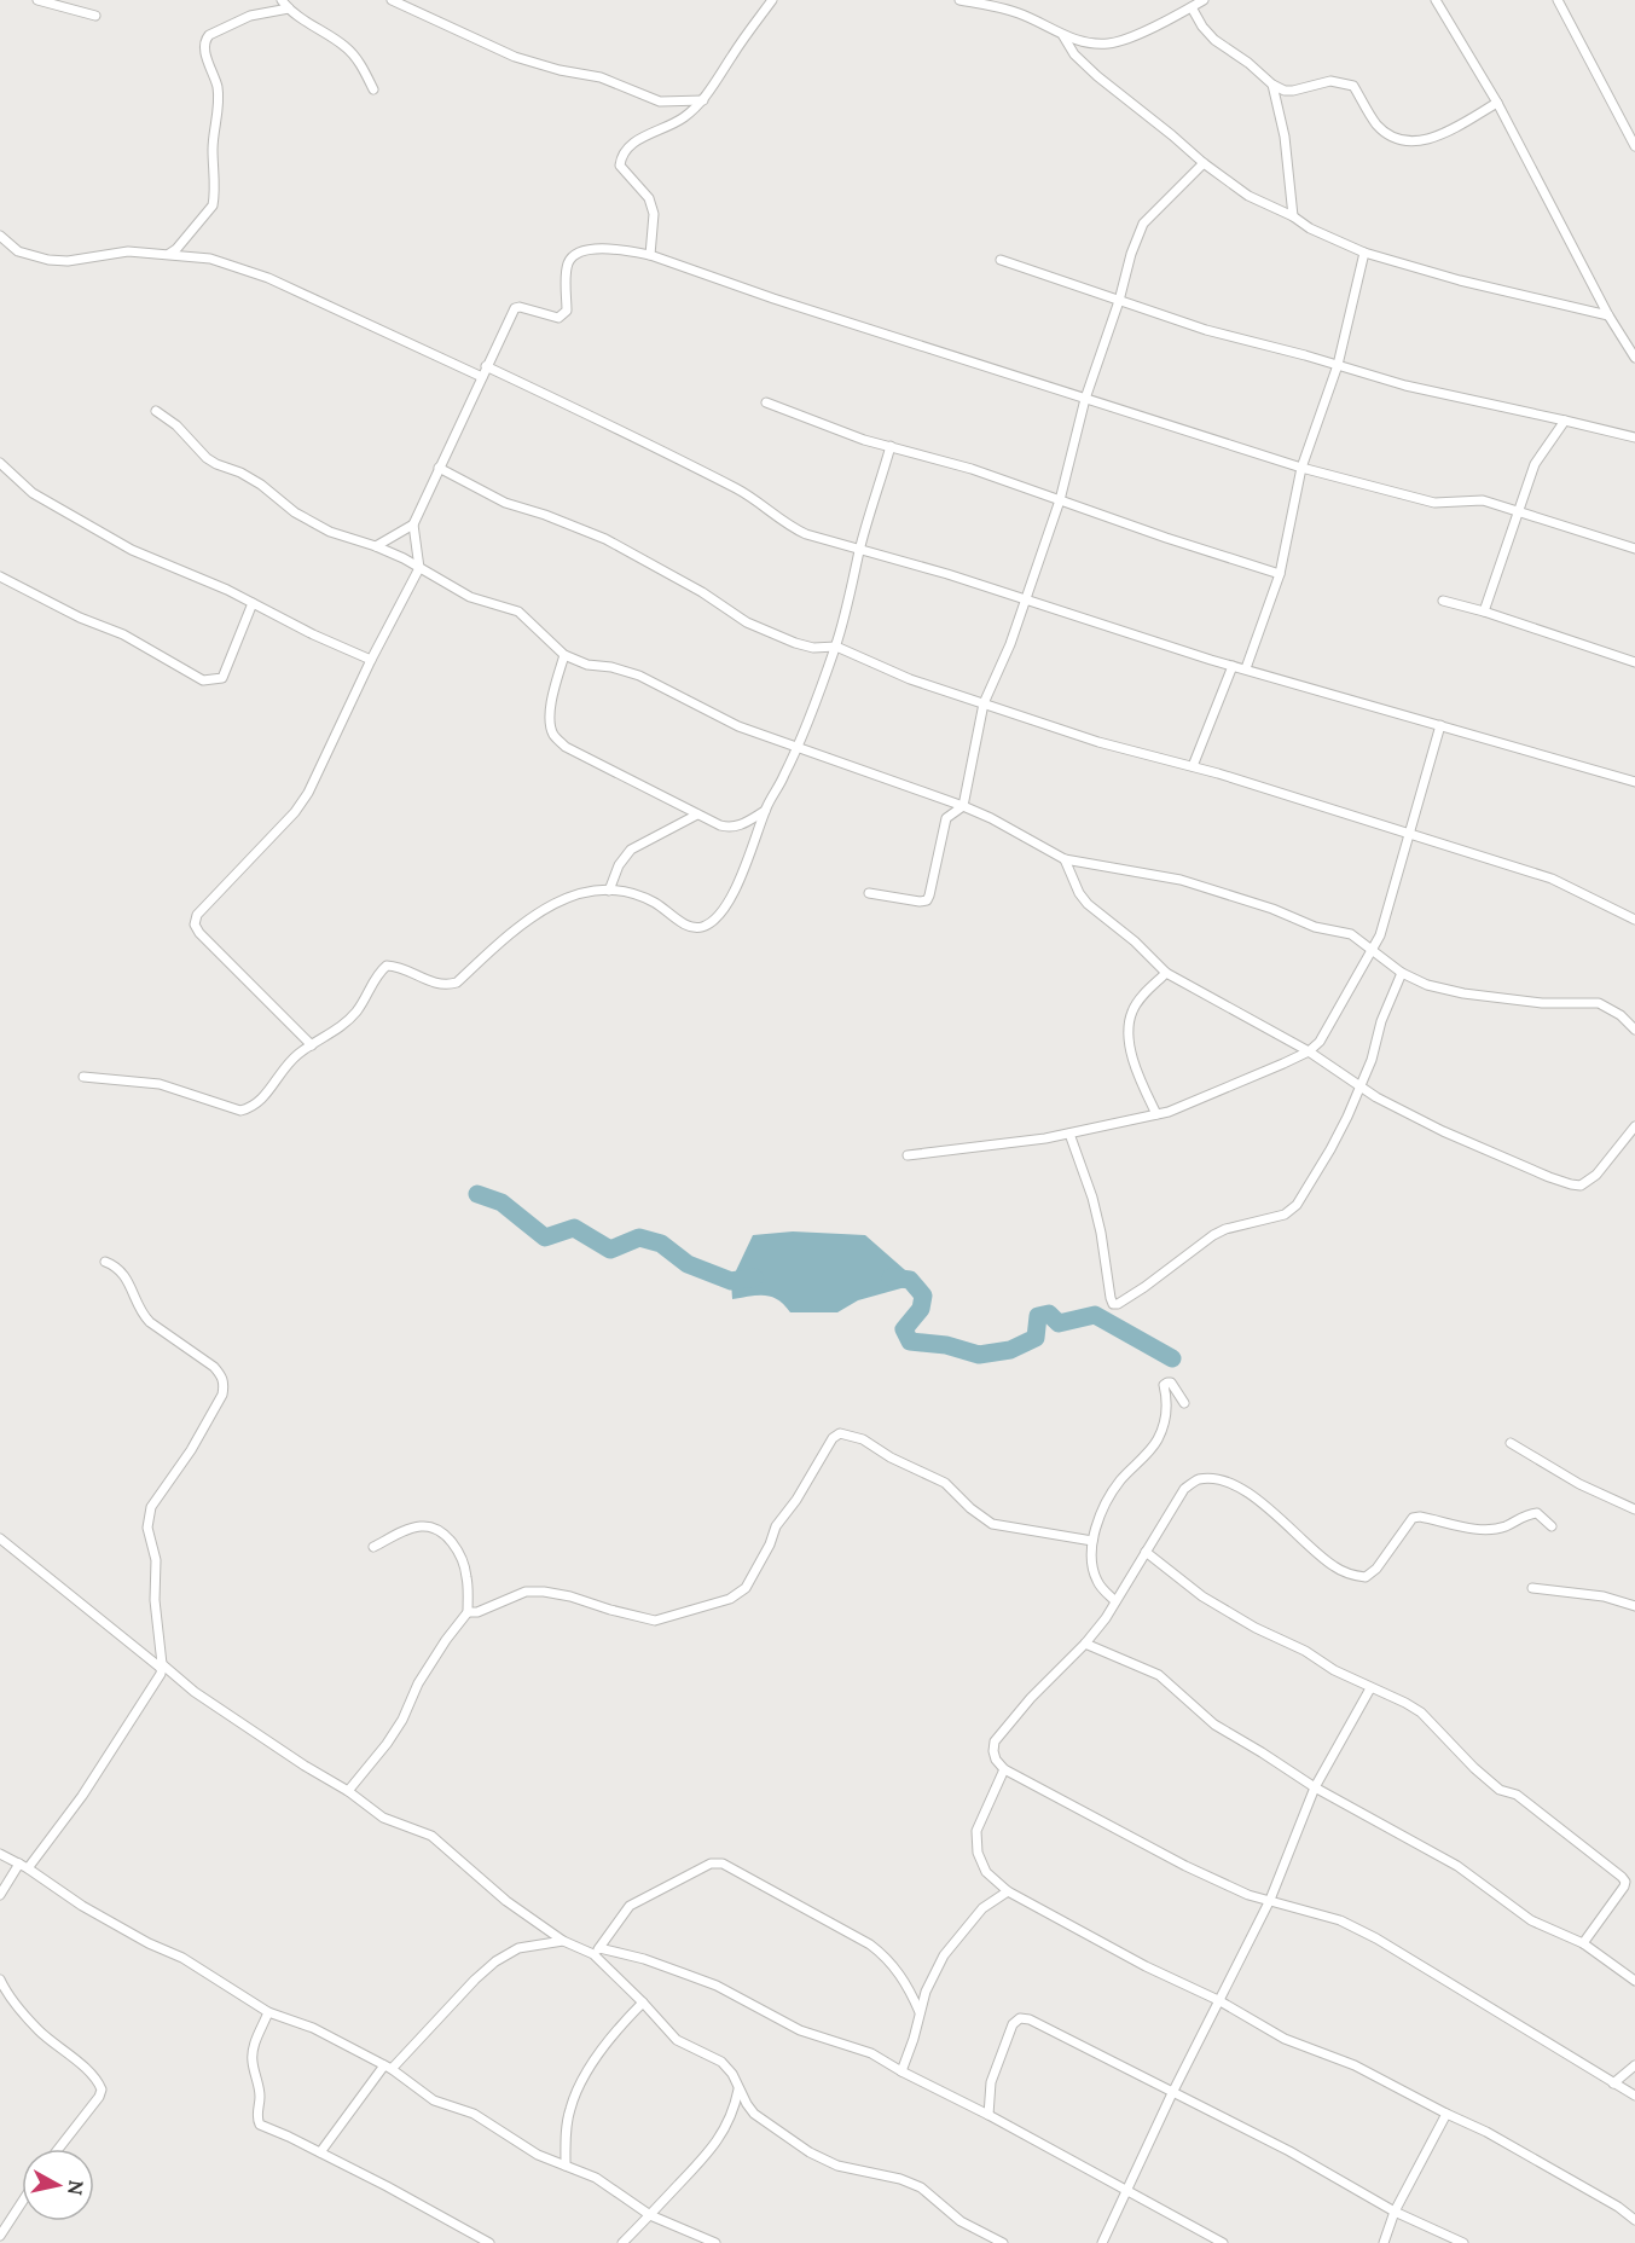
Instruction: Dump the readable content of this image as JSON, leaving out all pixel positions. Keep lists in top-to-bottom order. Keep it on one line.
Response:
{"north":"right"}
